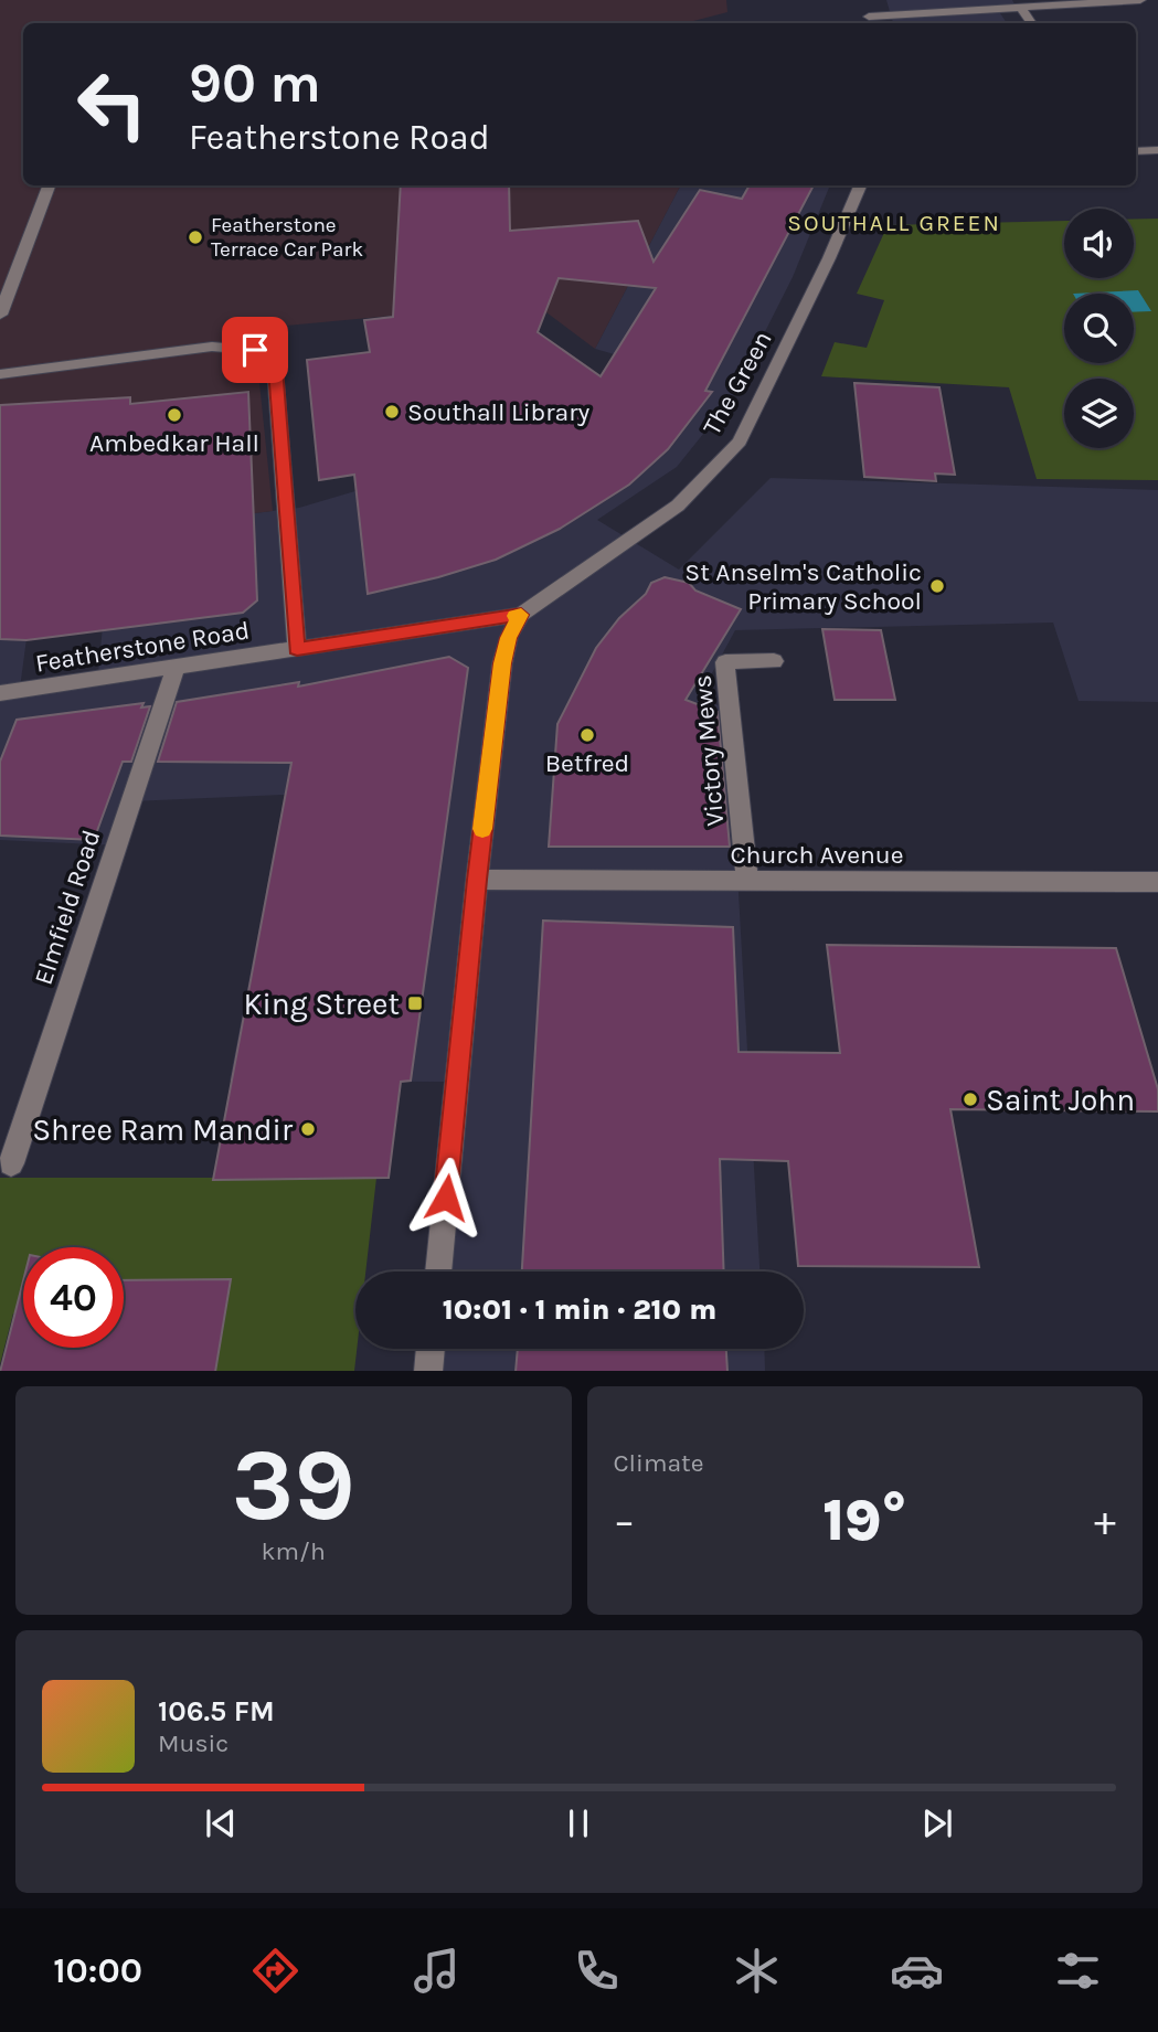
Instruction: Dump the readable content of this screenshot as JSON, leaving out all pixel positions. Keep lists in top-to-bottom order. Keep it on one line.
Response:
{"streets":{"street":["The Green","Featherstone Road","Victory Mews","Church Avenue","Elmfield Road"]},"crossings":[["The Green","Featherstone Road"],["Featherstone Road","Elmfield Road"],["Victory Mews","Church Avenue"]],"districts":["SOUTHALL GREEN"],"places":{"other":["Featherstone Terrace Car Park","Southall Library","Ambedkar Hall","St Anselm's Catholic Primary School","Betfred","Saint John","Shree Ram Mandir"],"transit":["King Street"]},"page":{"turn":["90 m","Featherstone Road"],"limit":"40","trip":"10:01 · 1 min · 210 m","tile":[["39","km/h"],"Climate"],"heat":["−","19°","+"],"song":["106.5 FM","Music"],"tabs":"10:00"}}
